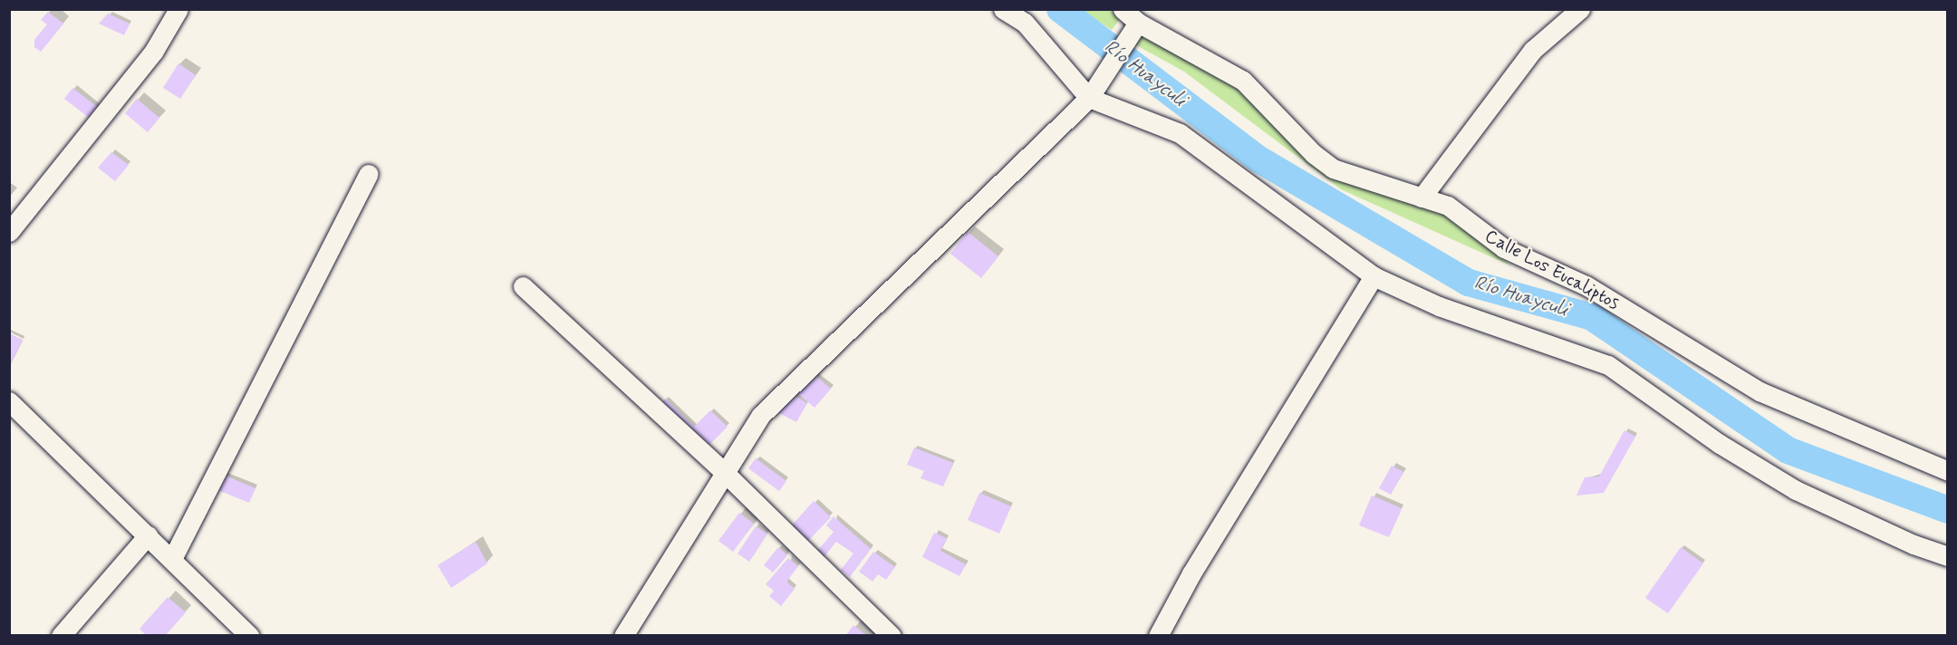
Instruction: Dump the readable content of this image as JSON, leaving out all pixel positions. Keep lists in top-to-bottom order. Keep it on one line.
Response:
{"streets":{"street":["Calle Los Eucaliptos"]},"water":["Río Huayculi"]}
